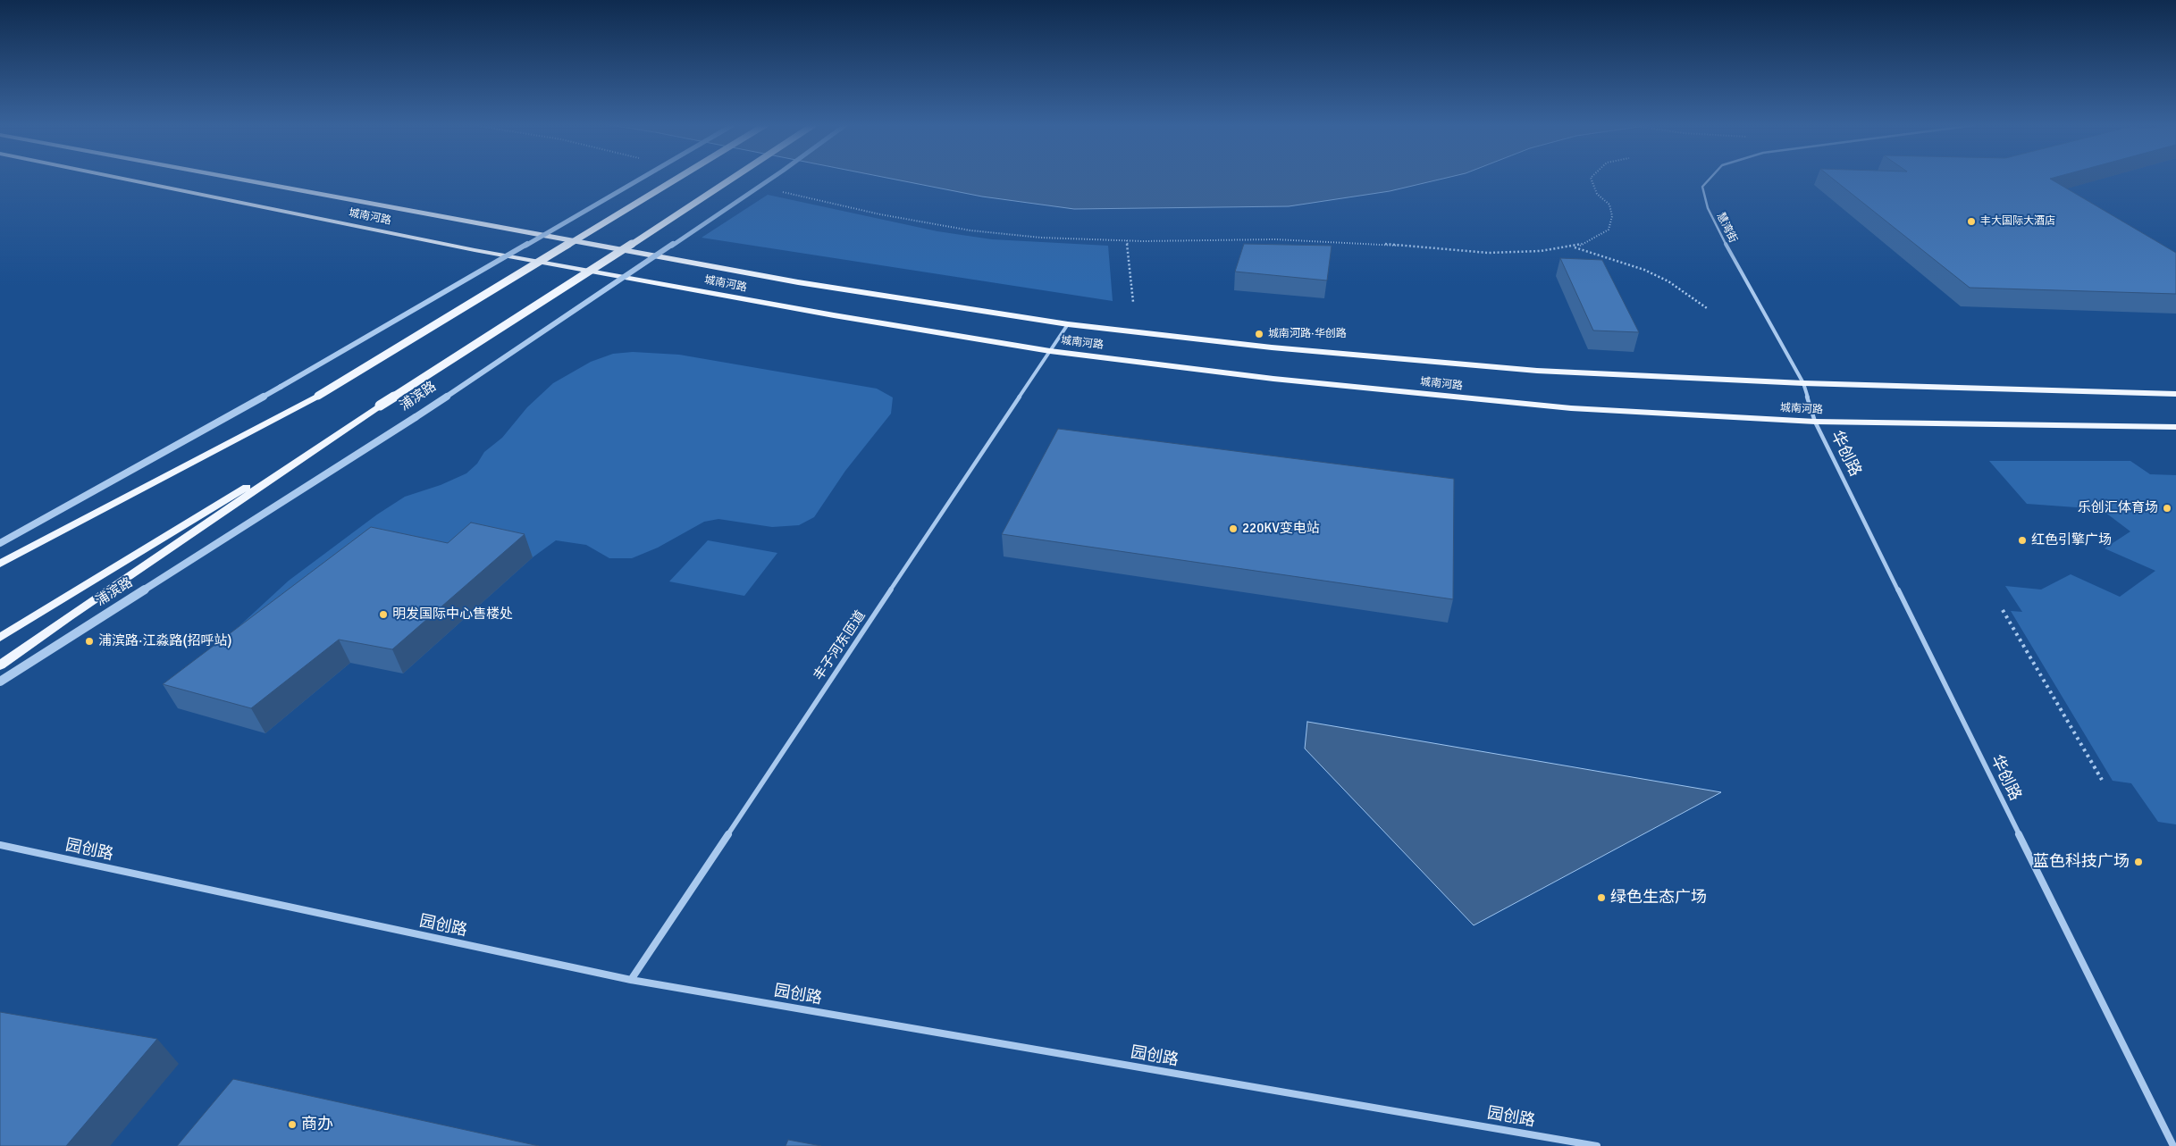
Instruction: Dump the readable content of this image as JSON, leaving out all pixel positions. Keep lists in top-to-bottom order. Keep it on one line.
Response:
{"streets":{"main road":["城南河路","浦滨路"],"street":["慧湾街","华创路","丰子河东匝道","园创路"]},"crossings":[["城南河路","慧湾街"],["城南河路","华创路"],["城南河路","丰子河东匝道"],["慧湾街","华创路"],["丰子河东匝道","园创路"]],"places":["丰大国际大酒店","城南河路·华创路","乐创汇体育场","220KV变电站","红色引擎广场","明发国际中心售楼处","浦滨路·江淼路(招呼站)","蓝色科技广场","绿色生态广场","商办"]}
